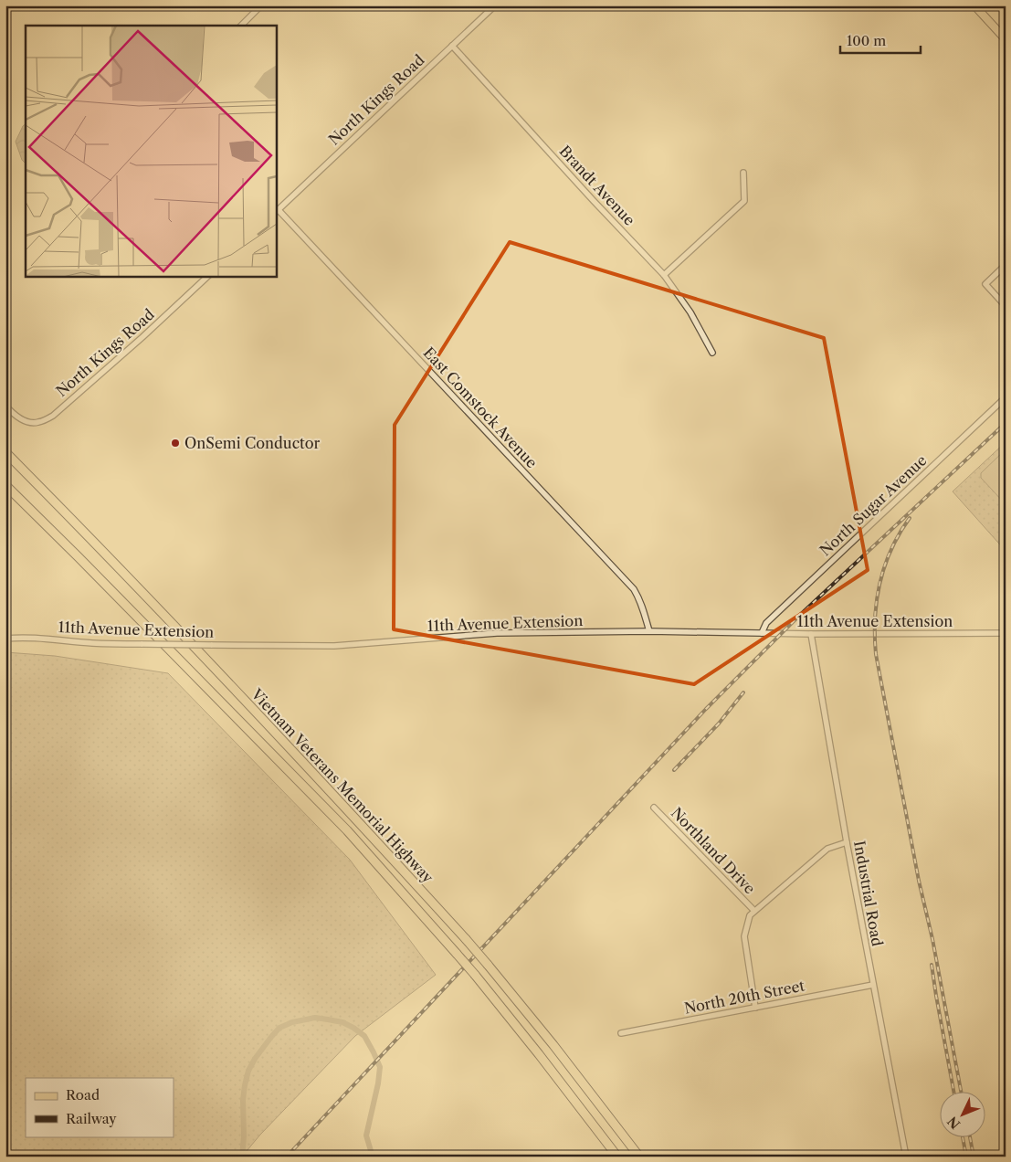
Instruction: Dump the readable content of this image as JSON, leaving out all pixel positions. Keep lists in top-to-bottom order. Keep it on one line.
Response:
{"streets":{"highway":["Vietnam Veterans Memorial Highway"],"street":["North Kings Road","Brandt Avenue","East Comstock Avenue","North Sugar Avenue","11th Avenue Extension","Northland Drive","Industrial Road","North 20th Street"]},"crossings":[["North Kings Road","Brandt Avenue"],["North Kings Road","East Comstock Avenue"],["East Comstock Avenue","11th Avenue Extension"],["North Sugar Avenue","11th Avenue Extension"],["11th Avenue Extension","Industrial Road"],["Industrial Road","North 20th Street"]],"places":["OnSemi Conductor"],"legend":["Road","Railway"],"scale_bar":"100 m","north":"bottom left"}
